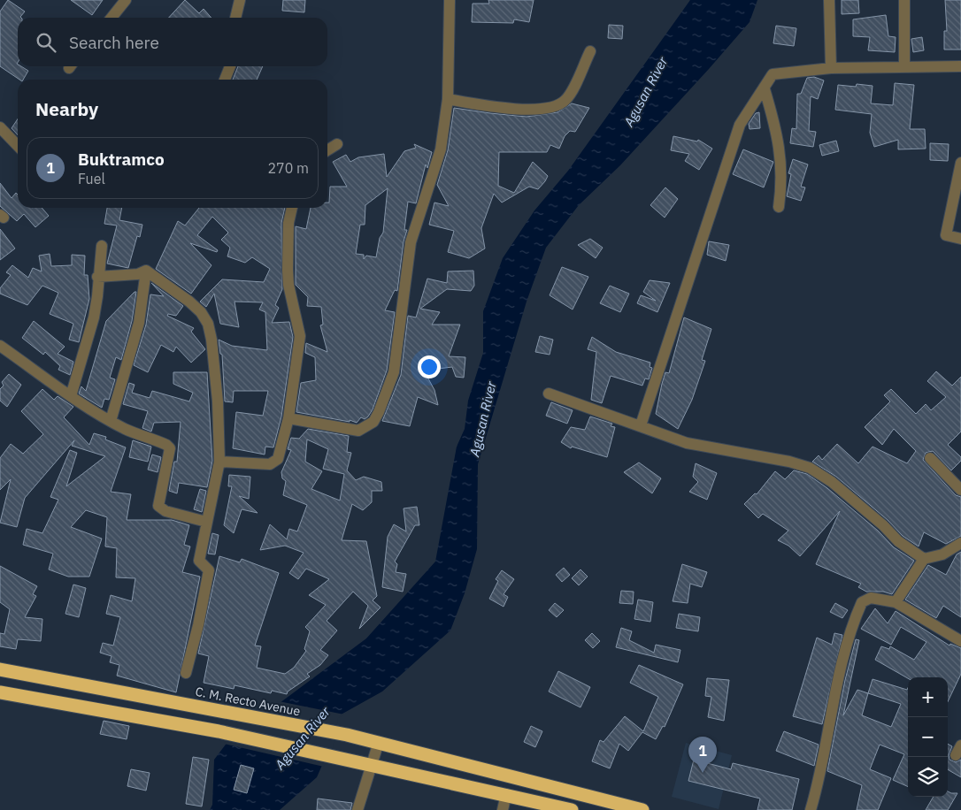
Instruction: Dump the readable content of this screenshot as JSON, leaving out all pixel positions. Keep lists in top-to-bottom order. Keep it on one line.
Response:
{"streets":{"highway":["C. M. Recto Avenue"]},"water":["Agusan River"],"page":{"search":"Search here","heading":"Nearby","list":[{"mark":"1","name":"Buktramco","note":"Fuel","value":"270 m"}],"map_buttons":["+","−"],"pins":"1"}}
